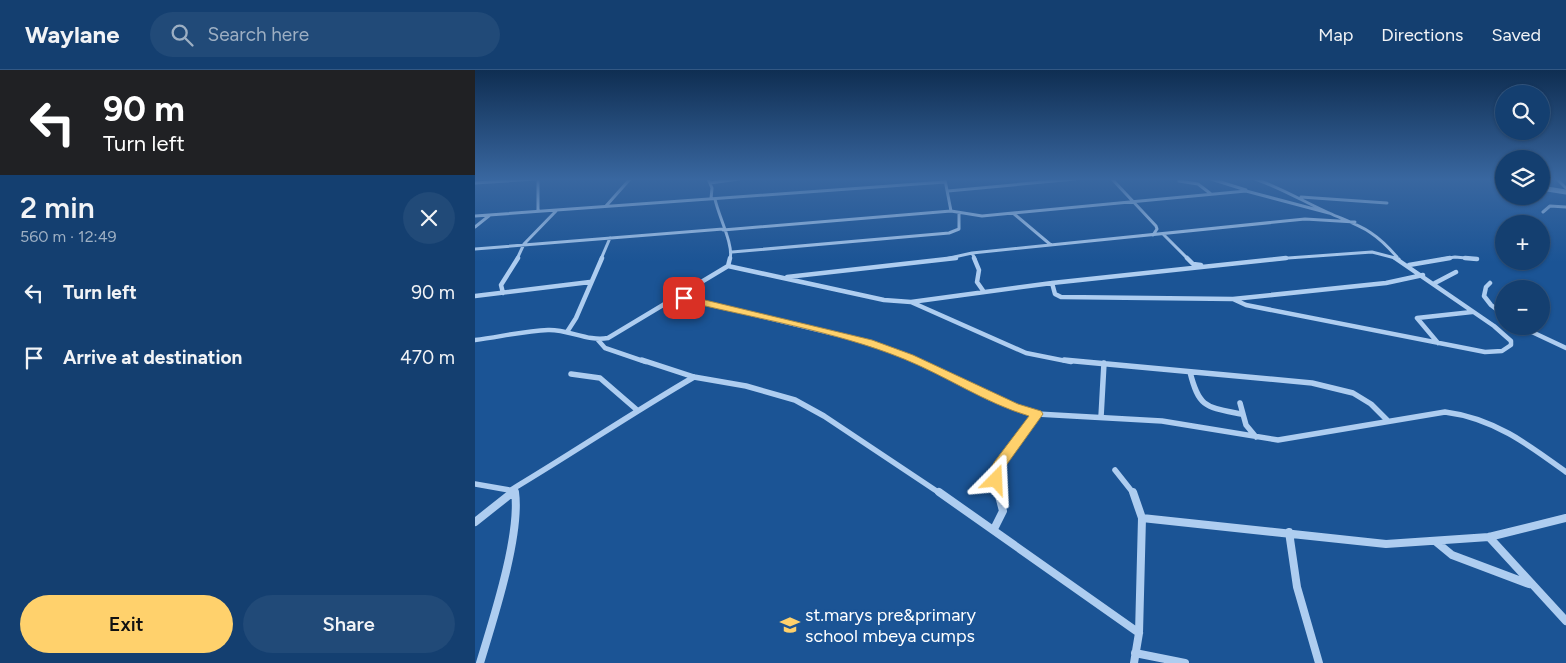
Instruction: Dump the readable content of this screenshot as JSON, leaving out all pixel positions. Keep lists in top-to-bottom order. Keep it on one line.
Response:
{"places":{"school or university":["st.marys pre&primary school mbeya cumps"]},"page":{"header":"Waylane","search":"Search here","nav":["Map","Directions","Saved"],"turn":["90 m","Turn left"],"map_buttons":["+","−"],"heading":["2 min","560 m · 12:49"],"list":[{"name":"Turn left","value":"90 m"},{"name":"Arrive at destination","value":"470 m"}],"buttons":["Exit","Share"]}}
